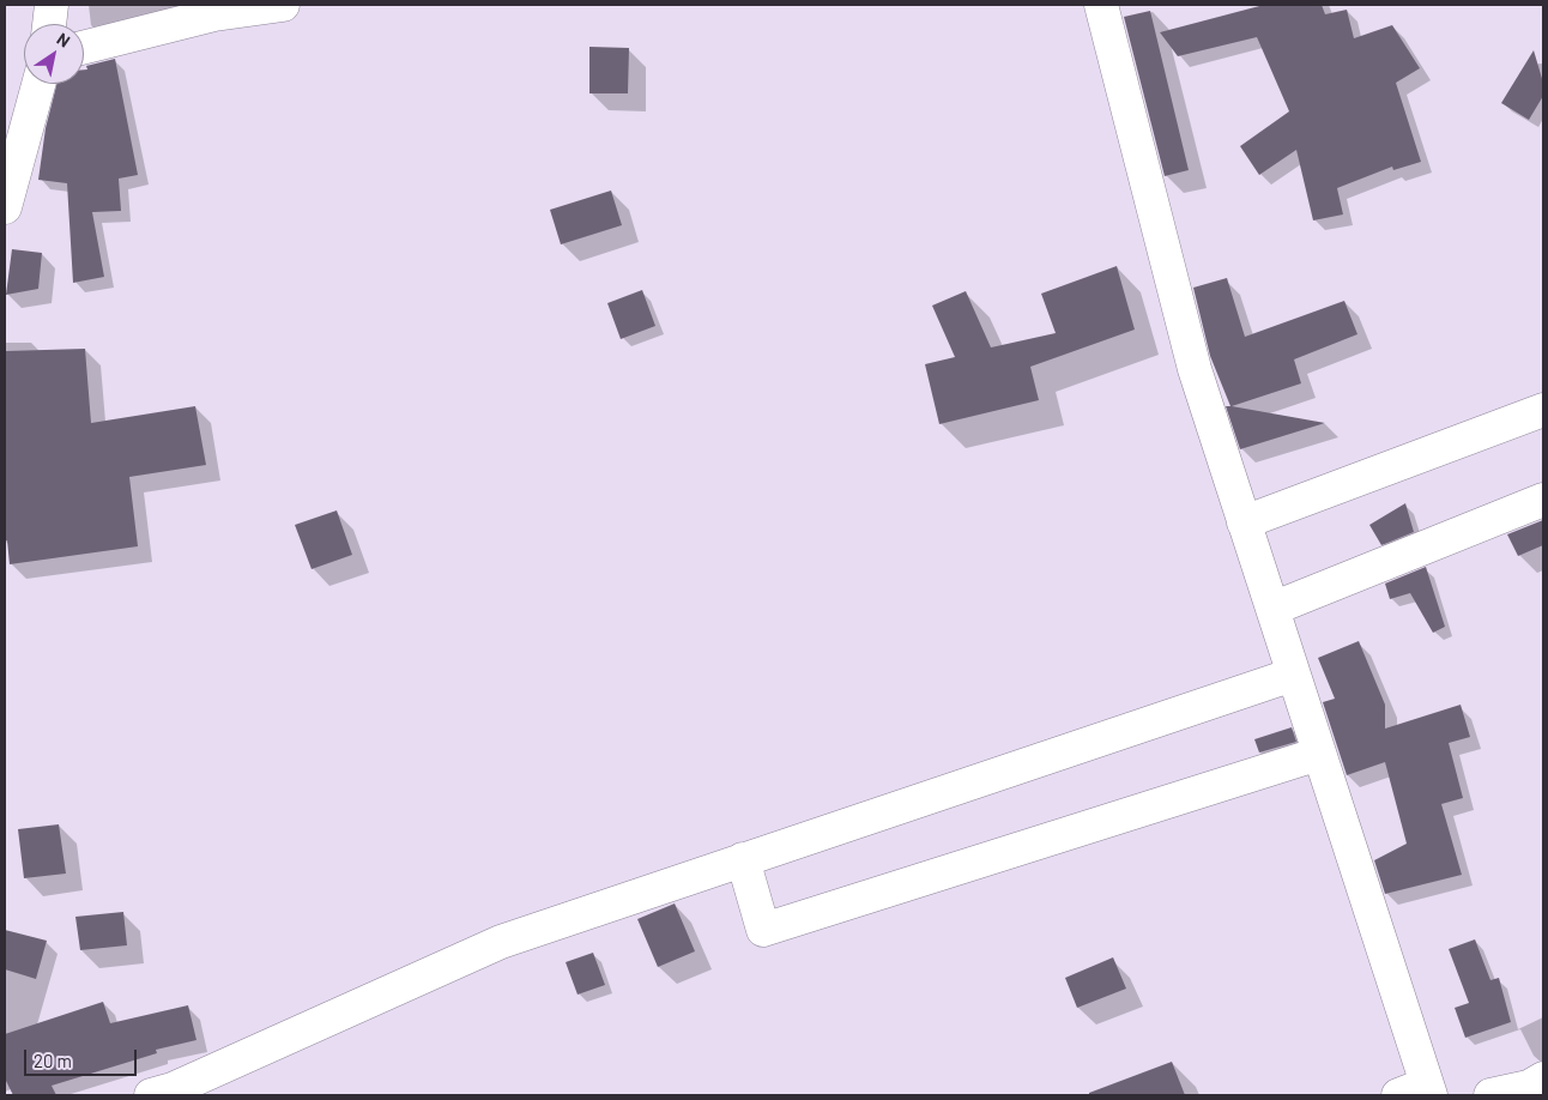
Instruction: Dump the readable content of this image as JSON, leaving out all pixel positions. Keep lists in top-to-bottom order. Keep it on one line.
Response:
{"scale_bar":"20 m","north":"top right"}
